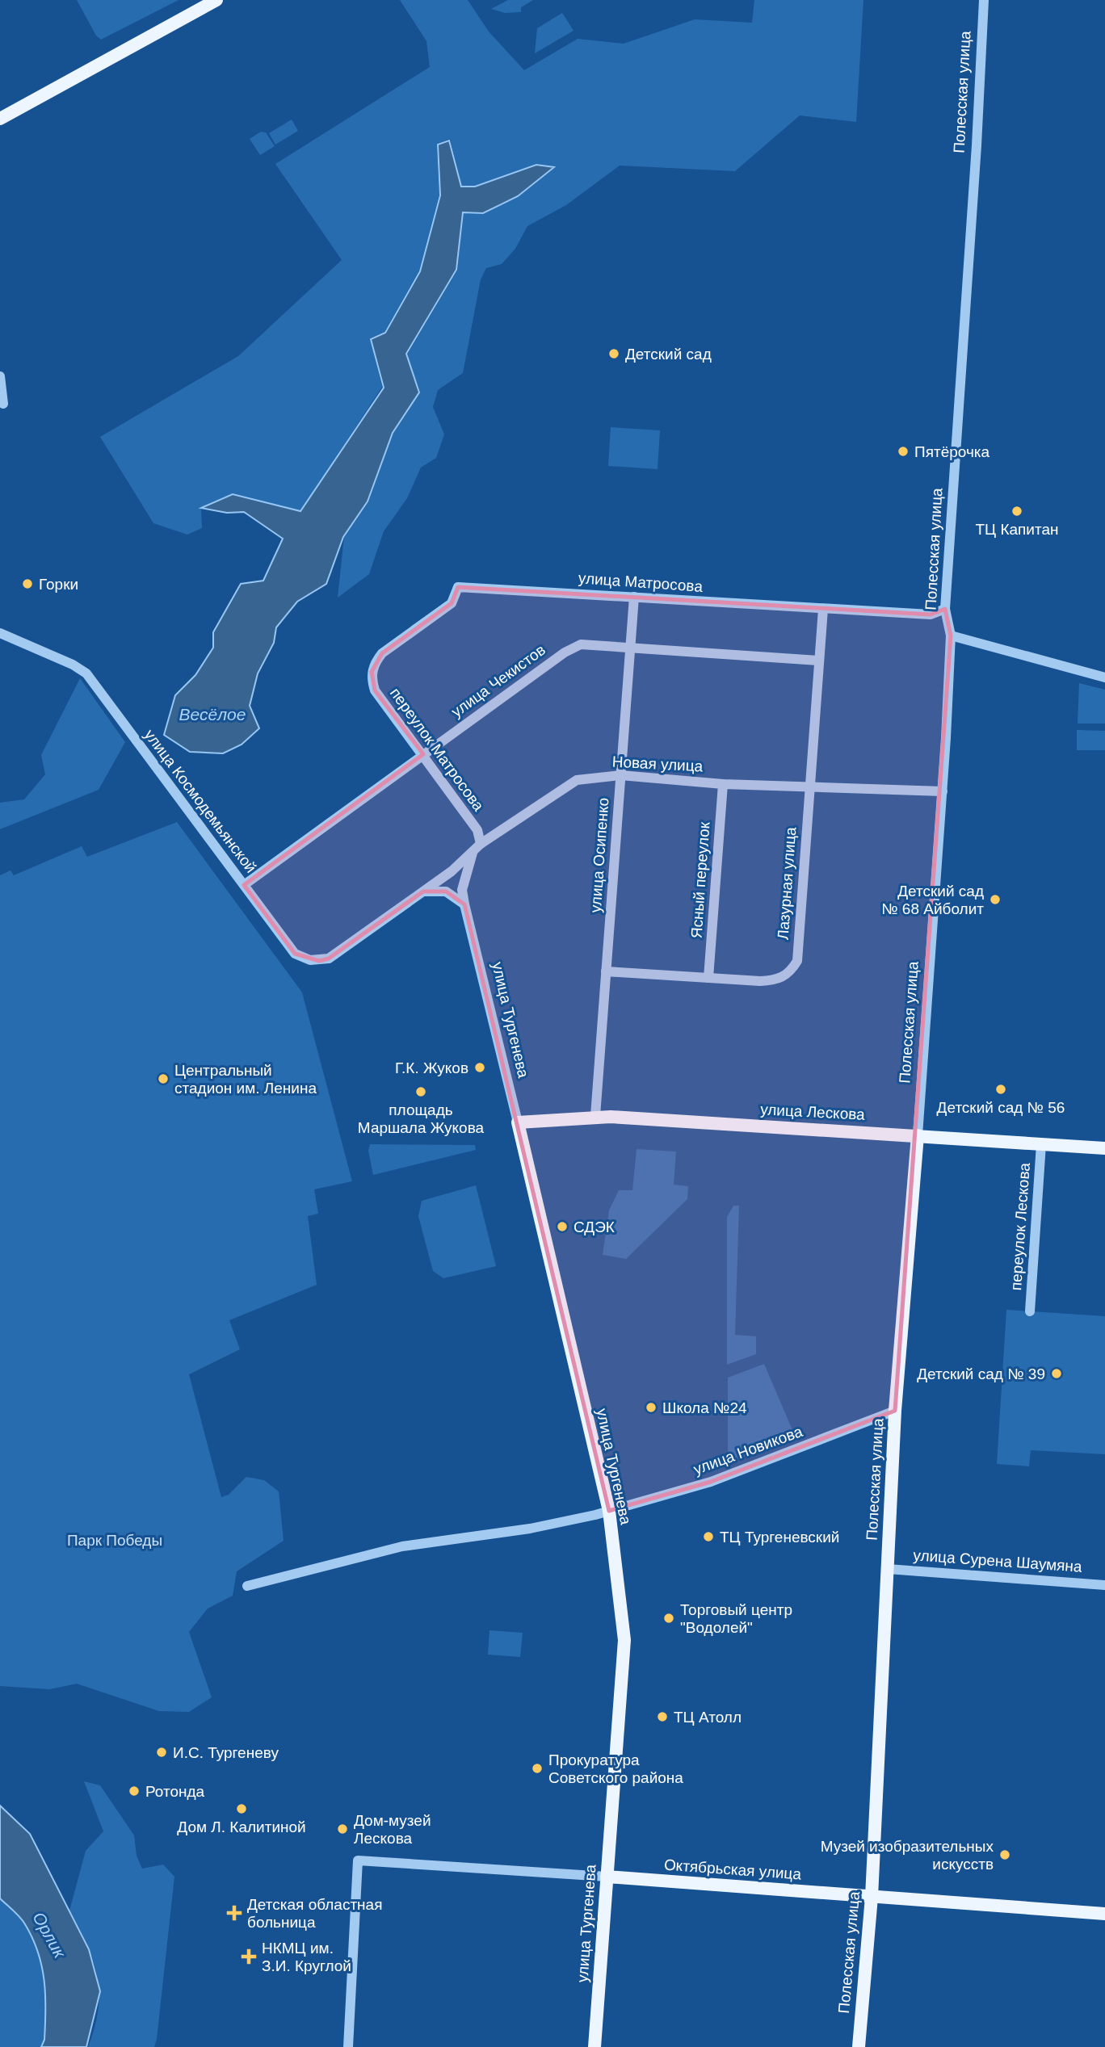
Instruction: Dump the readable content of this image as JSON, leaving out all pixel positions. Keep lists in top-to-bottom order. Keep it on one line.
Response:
{"streets":{"main road":["Полесская улица","улица Тургенева","улица Лескова","Октябрьская улица"],"street":["улица Матросова","улица Чекистов","переулок Матросова","Новая улица","улица Космодемьянской","улица Осипенко","Ясный переулок","Лазурная улица","переулок Лескова","улица Новикова","улица Сурена Шаумяна"]},"crossings":[["Полесская улица","улица Матросова"],["Полесская улица","Новая улица"],["Полесская улица","улица Лескова"],["Полесская улица","улица Новикова"],["Полесская улица","улица Сурена Шаумяна"],["Полесская улица","Октябрьская улица"],["улица Матросова","переулок Матросова"],["улица Матросова","улица Осипенко"],["улица Матросова","Лазурная улица"],["улица Чекистов","переулок Матросова"],["улица Чекистов","улица Космодемьянской"],["улица Чекистов","улица Осипенко"],["улица Чекистов","Лазурная улица"],["переулок Матросова","Новая улица"],["Новая улица","улица Космодемьянской"],["Новая улица","улица Осипенко"],["Новая улица","Ясный переулок"],["Новая улица","Лазурная улица"],["Новая улица","улица Тургенева"],["улица Осипенко","Лазурная улица"],["улица Осипенко","улица Лескова"],["Ясный переулок","Лазурная улица"],["улица Тургенева","улица Лескова"],["улица Тургенева","улица Новикова"],["улица Тургенева","Октябрьская улица"],["улица Лескова","переулок Лескова"]],"water":["Весёлое","Орлик"],"parks":["Парк Победы"],"places":{"other":["Детский сад","Пятёрочка","ТЦ Капитан","Горки","Детский сад № 68 Айболит","Г.К. Жуков","Центральный стадион им. Ленина","Детский сад № 56","площадь Маршала Жукова","СДЭК","Детский сад № 39","Школа №24","ТЦ Тургеневский","Торговый центр \"Водолей\"","ТЦ Атолл","И.С. Тургеневу","Прокуратура Советского района","Ротонда","Дом Л. Калитиной","Дом-музей Лескова","Музей изобразительных искусств"],"health":["Детская областная больница","НКМЦ им. З.И. Круглой"]}}
